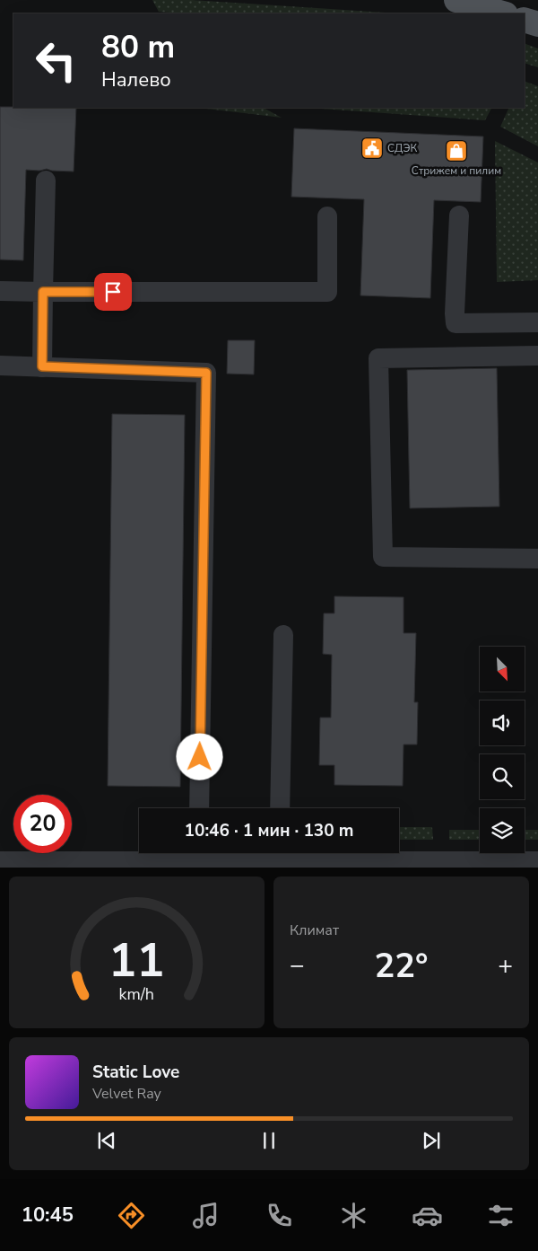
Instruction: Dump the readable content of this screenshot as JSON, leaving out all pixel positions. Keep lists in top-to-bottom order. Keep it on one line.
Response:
{"places":{"public building":["СДЭК"],"shop":["Стрижем и пилим"]},"north":"bottom right","page":{"turn":["80 m","Налево"],"limit":"20","trip":"10:46 · 1 мин · 130 m","tile":"Климат","heat":["−","22°","+"],"song":["Static Love","Velvet Ray"],"tabs":"10:45","gauge":["11","km/h"]}}
